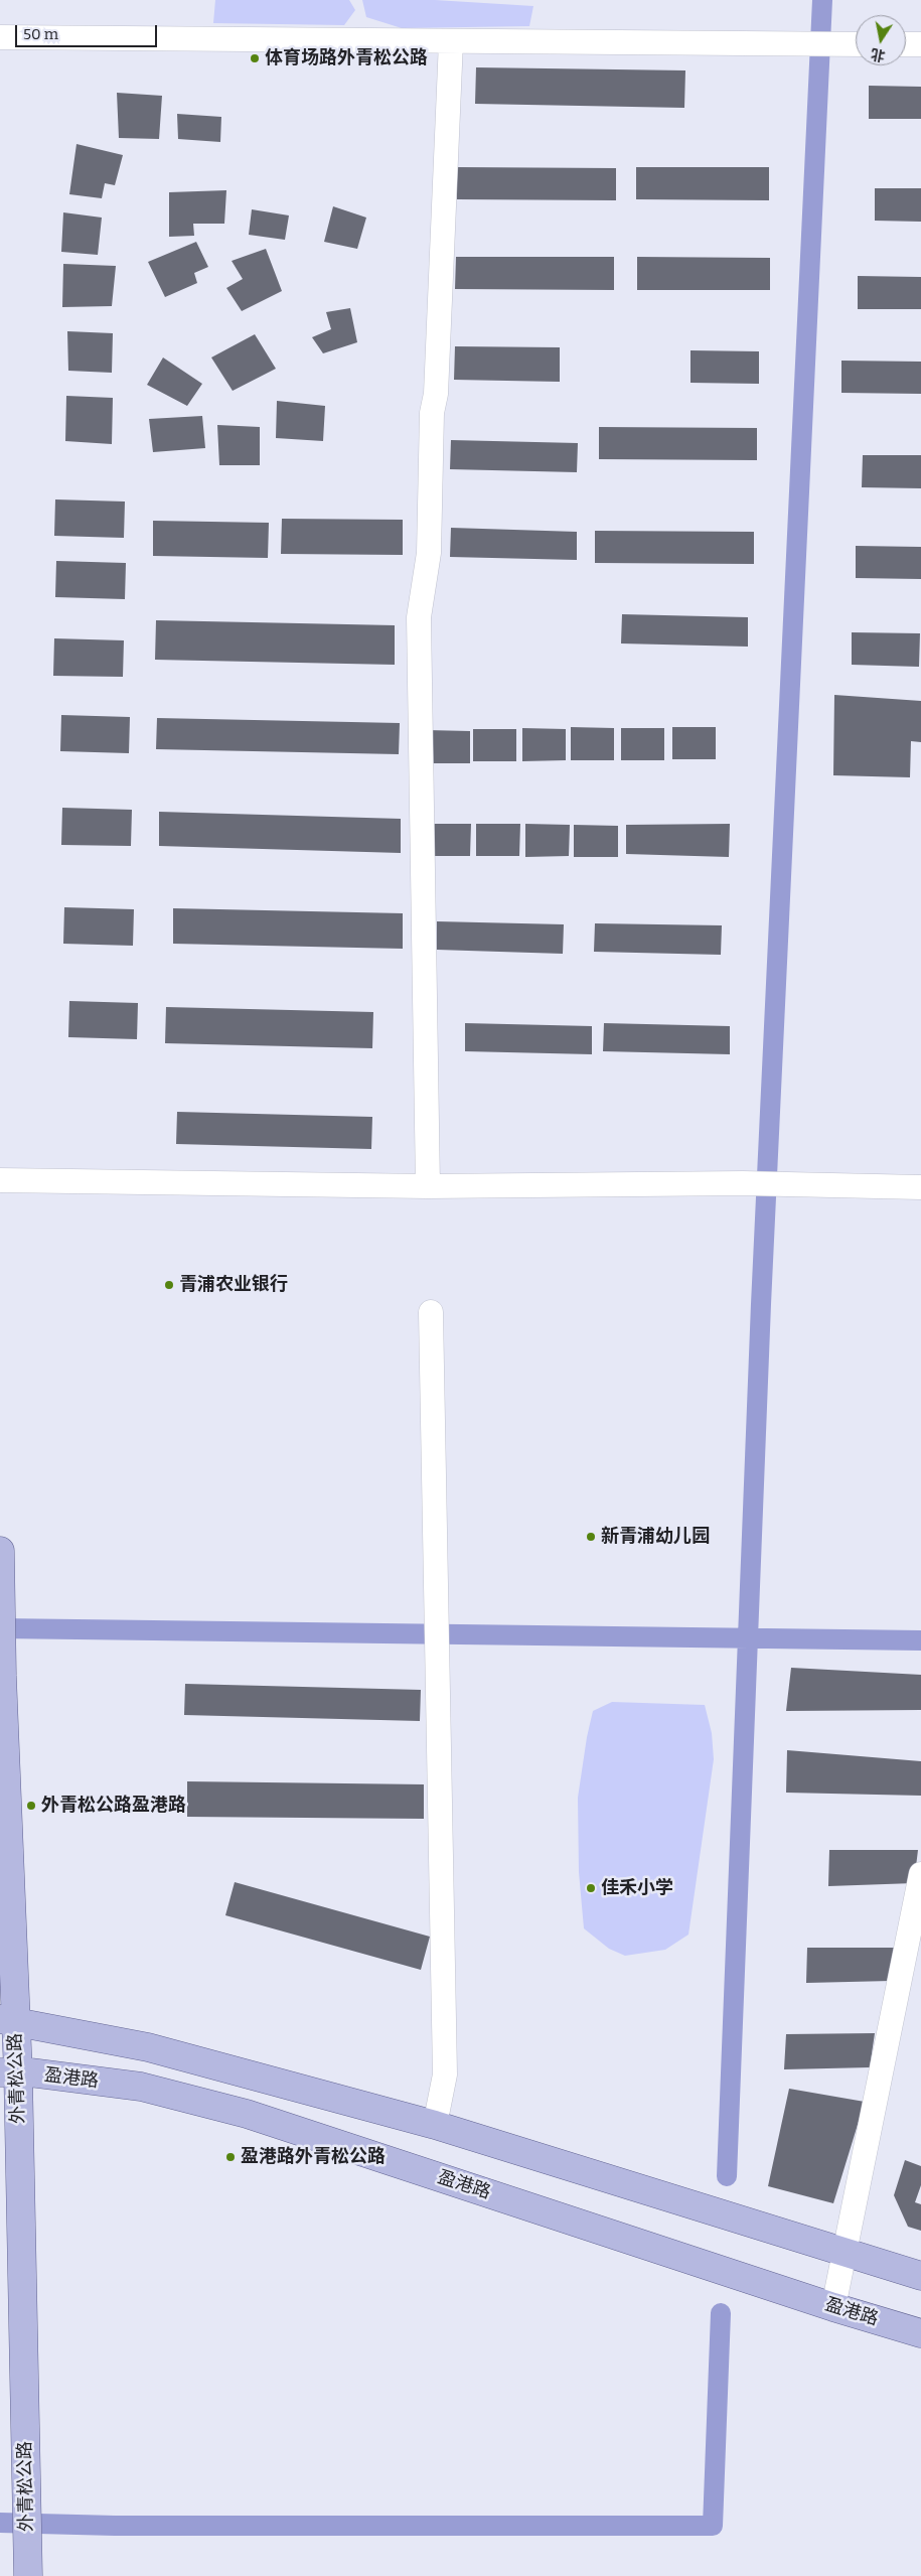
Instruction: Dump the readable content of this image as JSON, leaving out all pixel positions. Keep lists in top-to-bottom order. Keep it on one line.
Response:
{"streets":{"main road":["外青松公路","盈港路"]},"crossings":[["外青松公路","盈港路"]],"places":["体育场路外青松公路","青浦农业银行","新青浦幼儿园","外青松公路盈港路","佳禾小学","盈港路外青松公路"],"scale_bar":"50 m","north":"bottom"}
